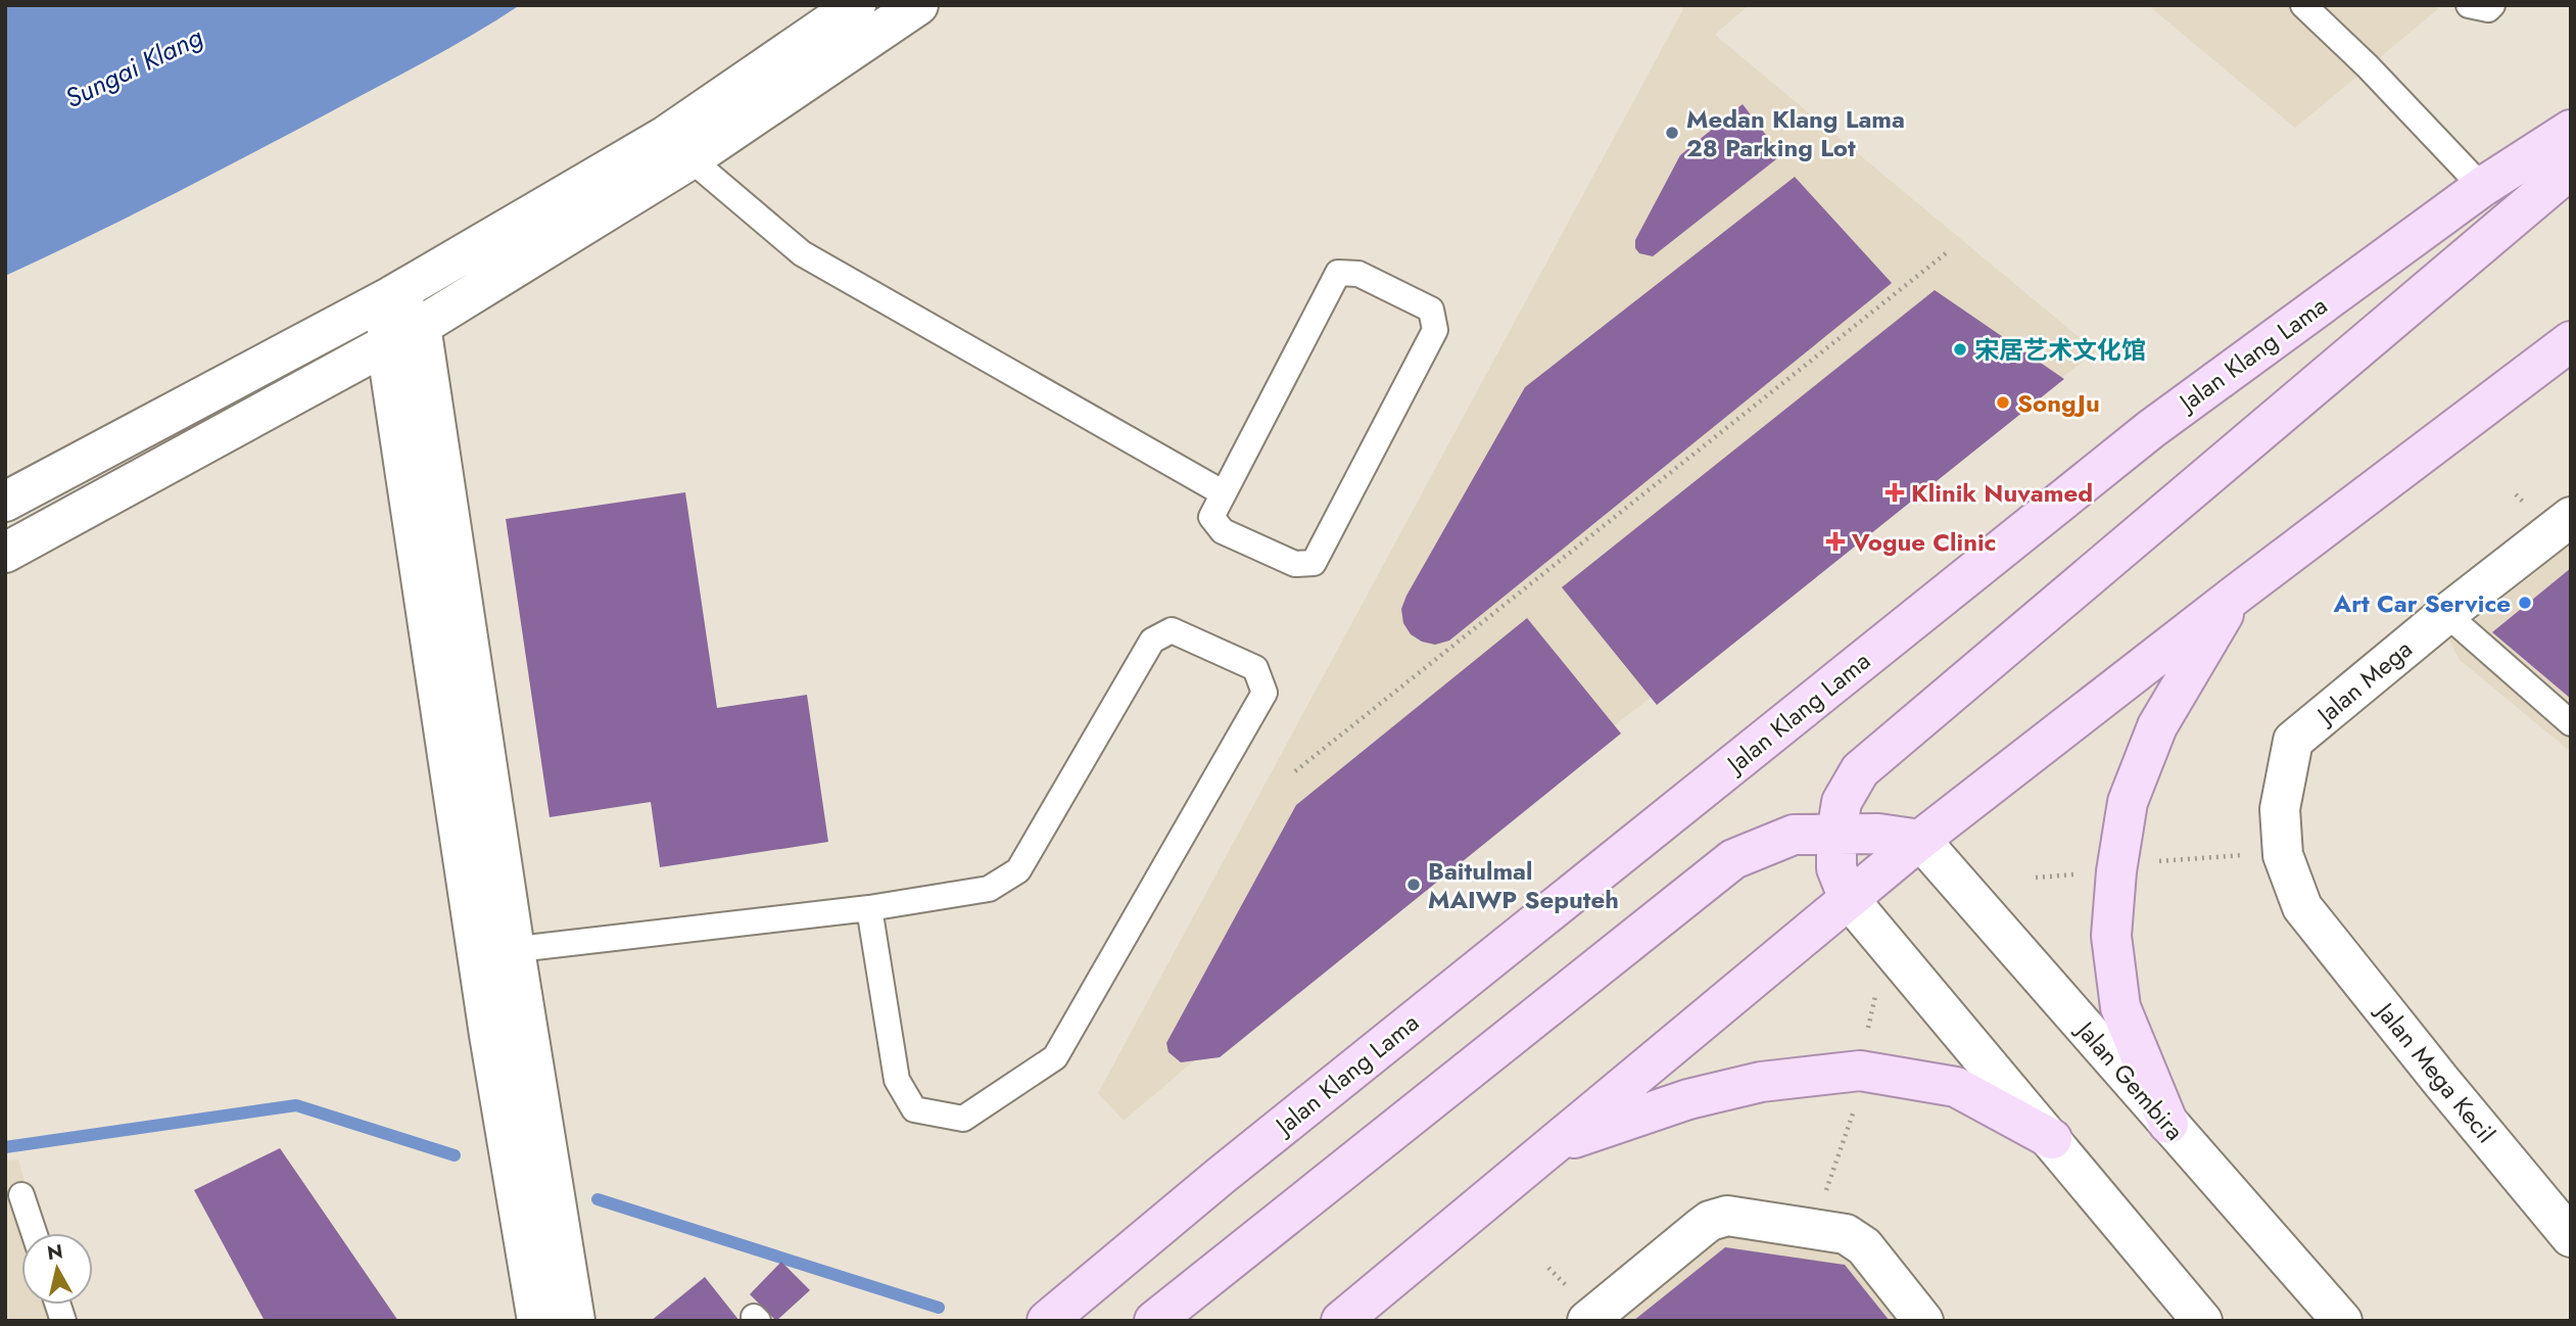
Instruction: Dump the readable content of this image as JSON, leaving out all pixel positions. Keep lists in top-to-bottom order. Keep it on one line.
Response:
{"streets":{"main road":["Jalan Klang Lama"],"street":["Jalan Mega","Jalan Mega Kecil","Jalan Gembira"]},"crossings":[["Jalan Mega","Jalan Mega Kecil"]],"water":["Sungai Klang"],"places":{"other":["Medan Klang Lama 28 Parking Lot","宋居艺术文化馆","SongJu","Art Car Service","Baitulmal MAIWP Seputeh"],"health":["Klinik Nuvamed","Vogue Clinic"]},"north":"top"}
